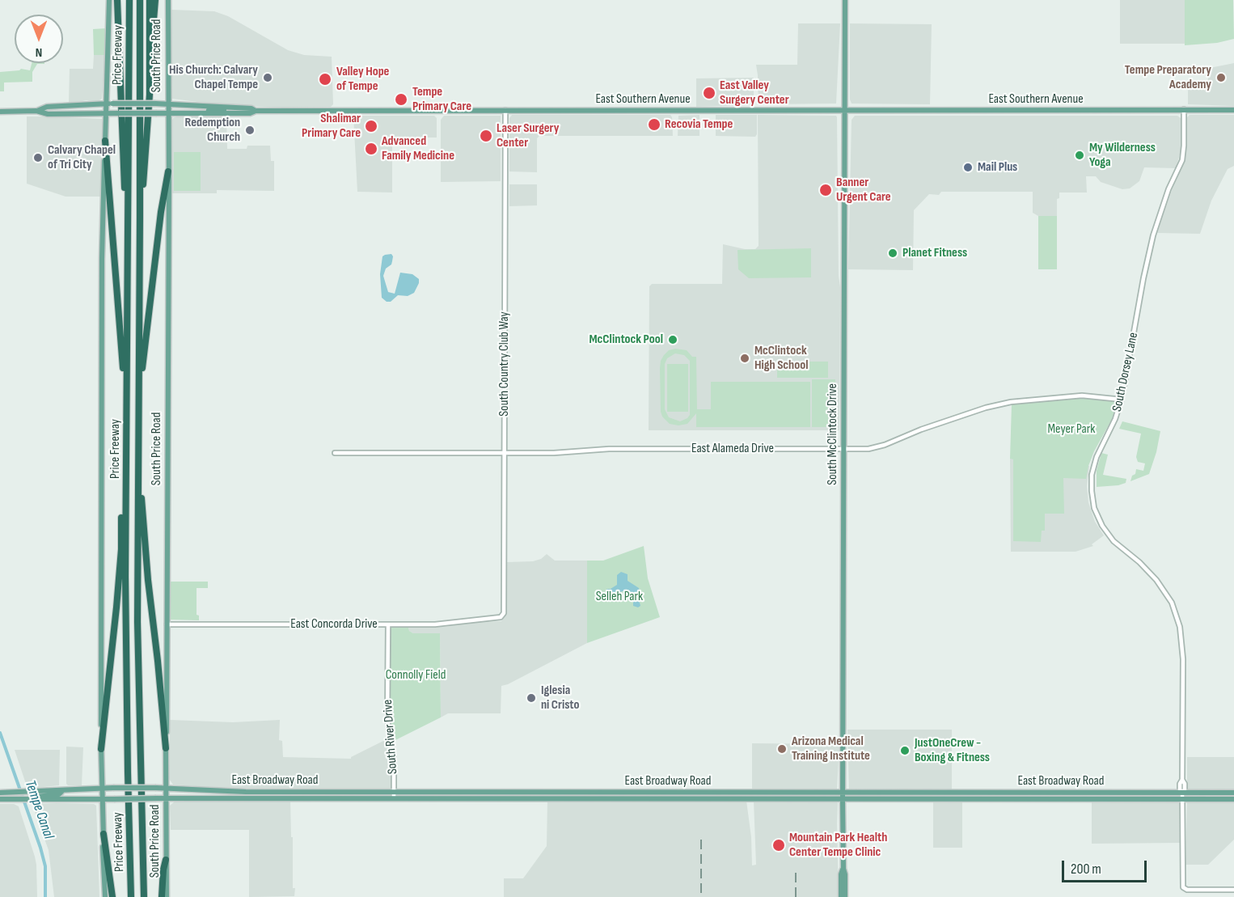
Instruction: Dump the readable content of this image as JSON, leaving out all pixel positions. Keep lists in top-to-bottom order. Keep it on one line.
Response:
{"streets":{"highway":["Price Freeway"],"main road":["South Price Road","East Southern Avenue","South McClintock Drive","East Broadway Road"],"street":["South Country Club Way","South Dorsey Lane","East Alameda Drive","East Concorda Drive","South River Drive"]},"crossings":[["South Price Road","East Southern Avenue"],["South Price Road","East Concorda Drive"],["South Price Road","East Broadway Road"],["East Southern Avenue","South Country Club Way"],["East Southern Avenue","South Dorsey Lane"],["East Southern Avenue","South McClintock Drive"],["South Country Club Way","East Alameda Drive"],["South Country Club Way","East Concorda Drive"],["South Dorsey Lane","East Alameda Drive"],["South Dorsey Lane","East Broadway Road"],["South McClintock Drive","East Alameda Drive"],["South McClintock Drive","East Broadway Road"],["East Concorda Drive","South River Drive"],["South River Drive","East Broadway Road"]],"water":["Tempe Canal"],"parks":["Meyer Park","Selleh Park","Connolly Field"],"places":["His Church: Calvary Chapel Tempe","Tempe Preparatory Academy","Valley Hope of Tempe","East Valley Surgery Center","Tempe Primary Care","Recovia Tempe","Shalimar Primary Care","Redemption Church","Laser Surgery Center","Advanced Family Medicine","My Wilderness Yoga","Calvary Chapel of Tri City","Mail Plus","Banner Urgent Care","Planet Fitness","McClintock Pool","McClintock High School","Iglesia ni Cristo","Arizona Medical Training Institute","JustOneCrew - Boxing & Fitness","Mountain Park Health Center Tempe Clinic"],"scale_bar":"200 m","north":"bottom"}
